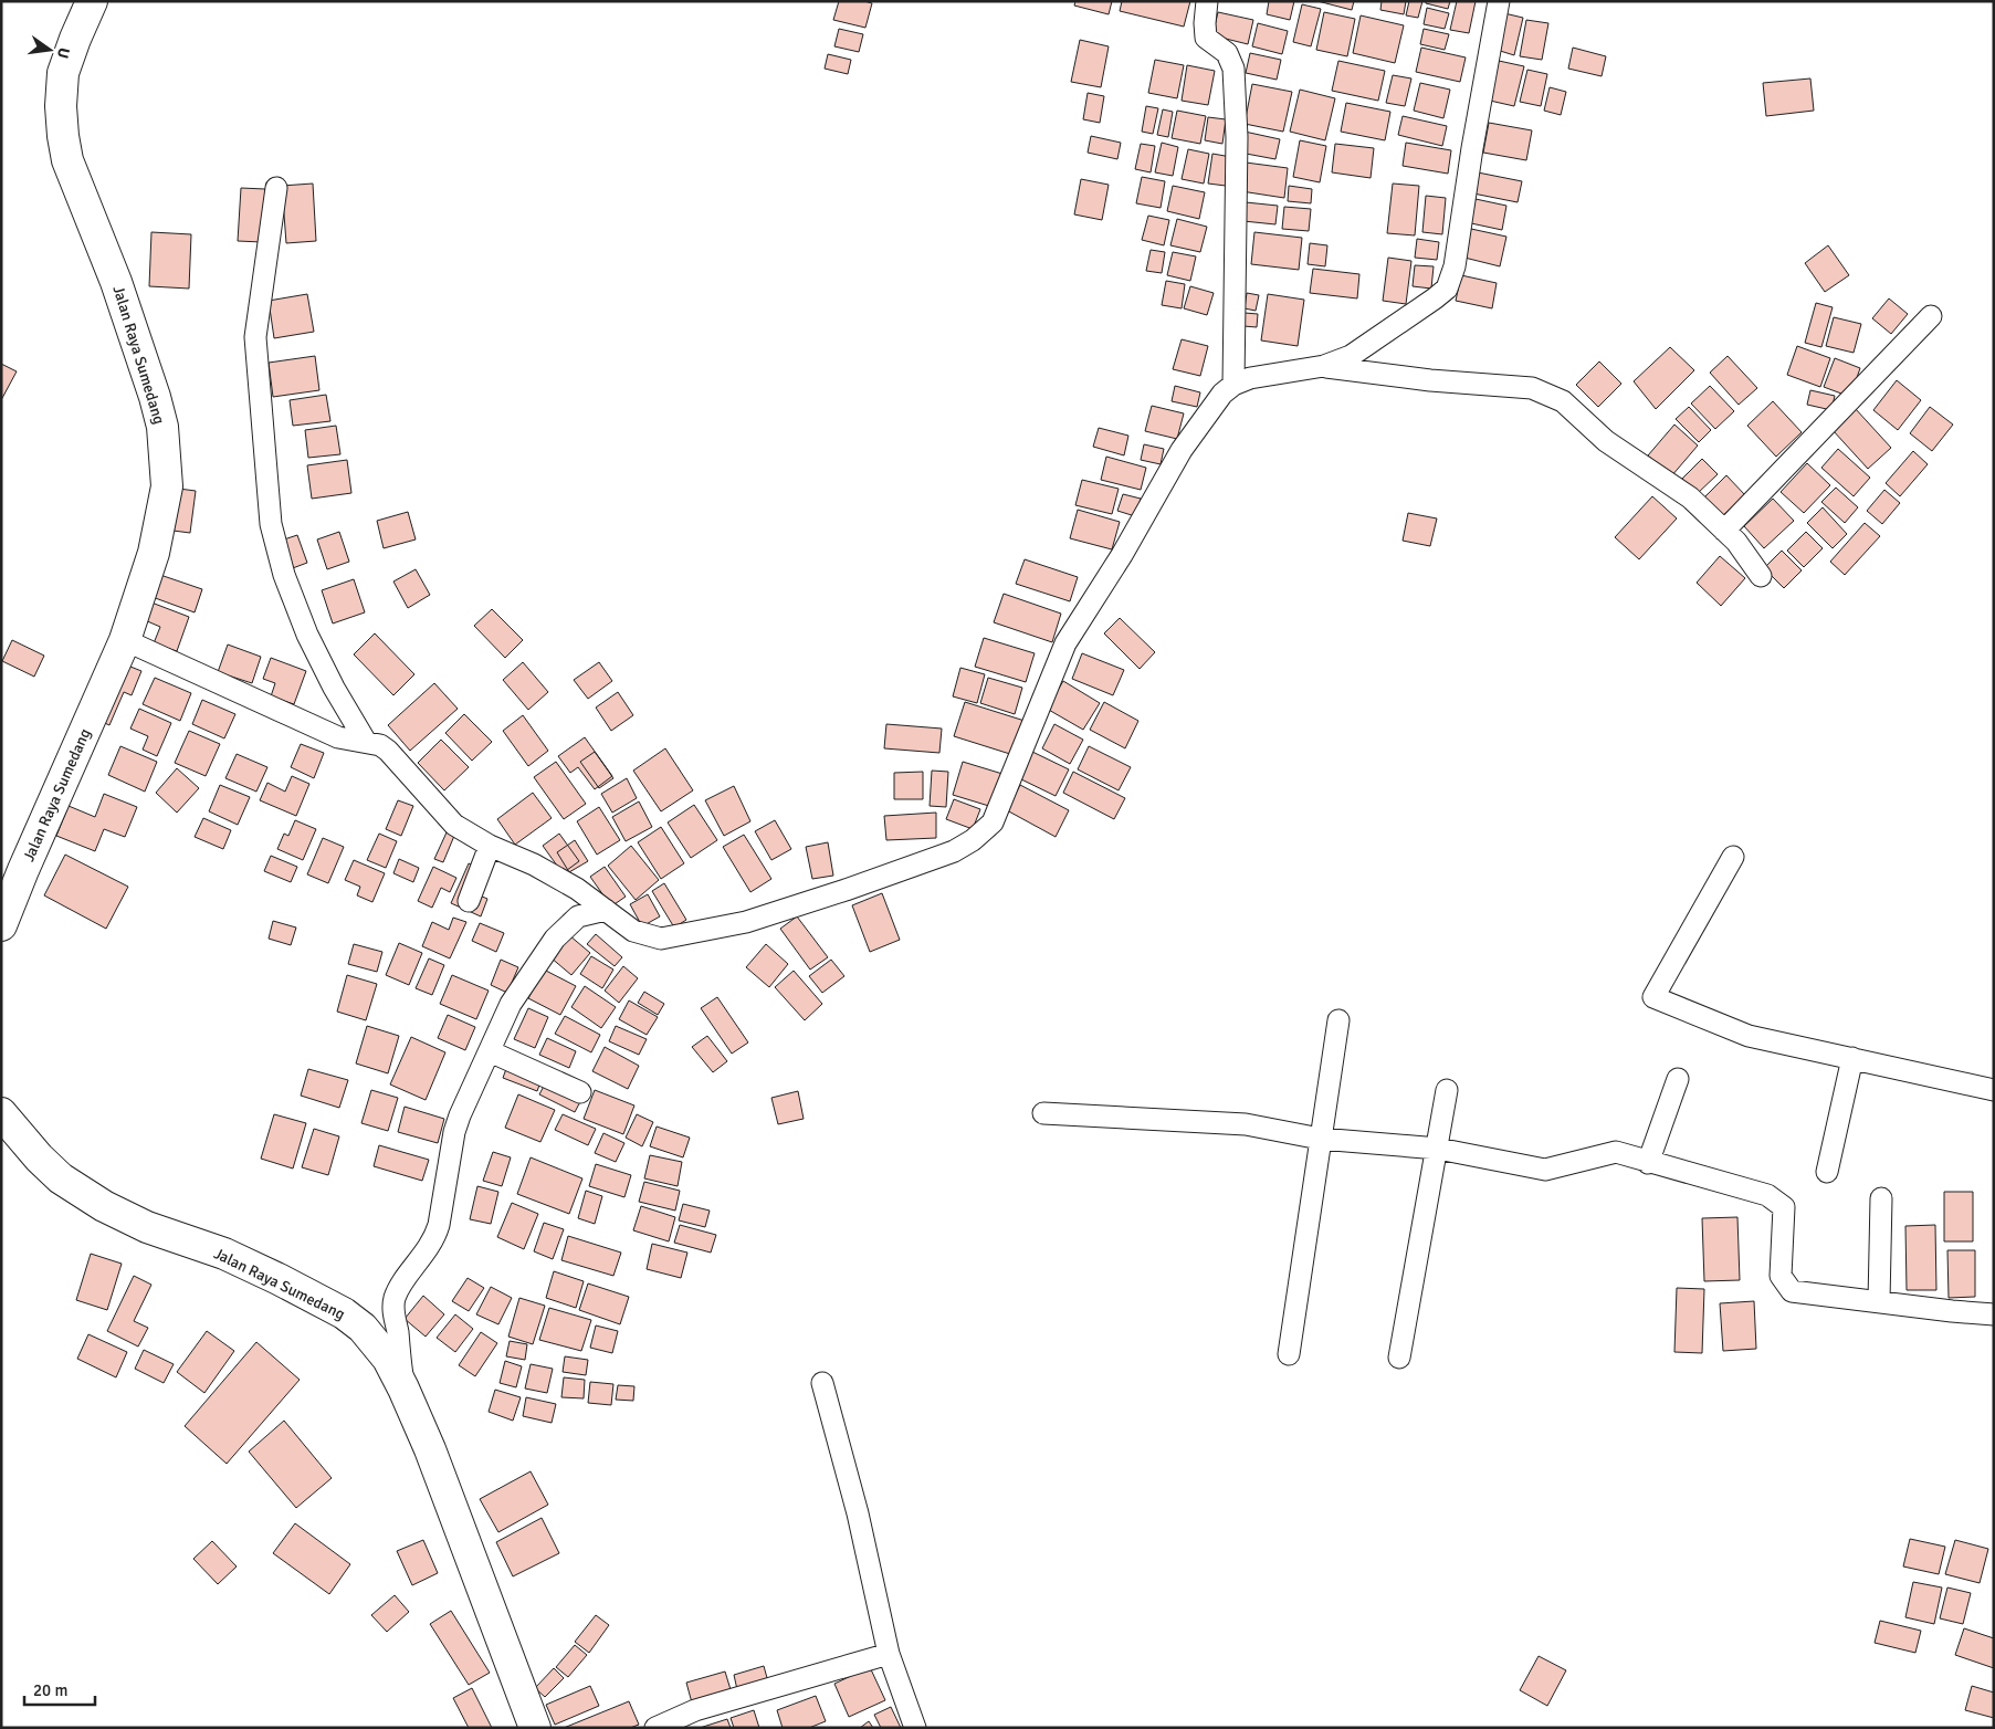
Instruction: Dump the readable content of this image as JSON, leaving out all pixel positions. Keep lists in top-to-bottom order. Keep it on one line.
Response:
{"streets":{"highway":["Jalan Raya Sumedang"]},"scale_bar":"20 m","north":"right"}
